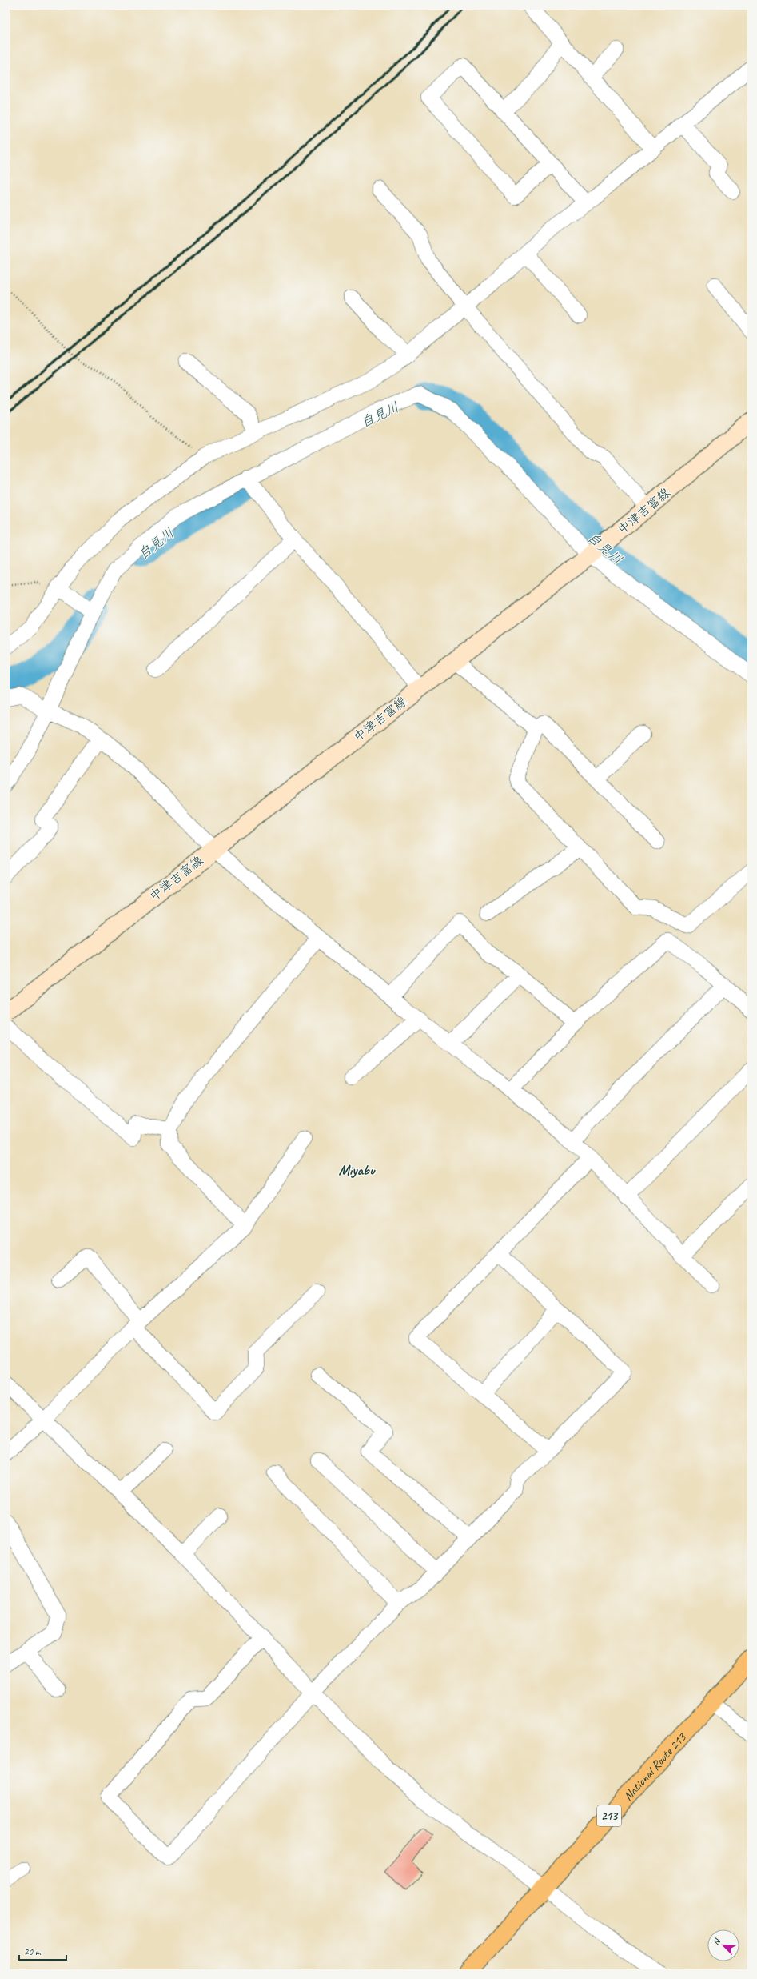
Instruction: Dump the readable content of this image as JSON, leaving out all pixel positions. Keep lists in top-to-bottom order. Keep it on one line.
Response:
{"streets":{"highway":["National Route 213","213"],"main road":["中津吉富線"]},"districts":["Miyabu"],"water":["自見川"],"scale_bar":"20 m","north":"top left"}
